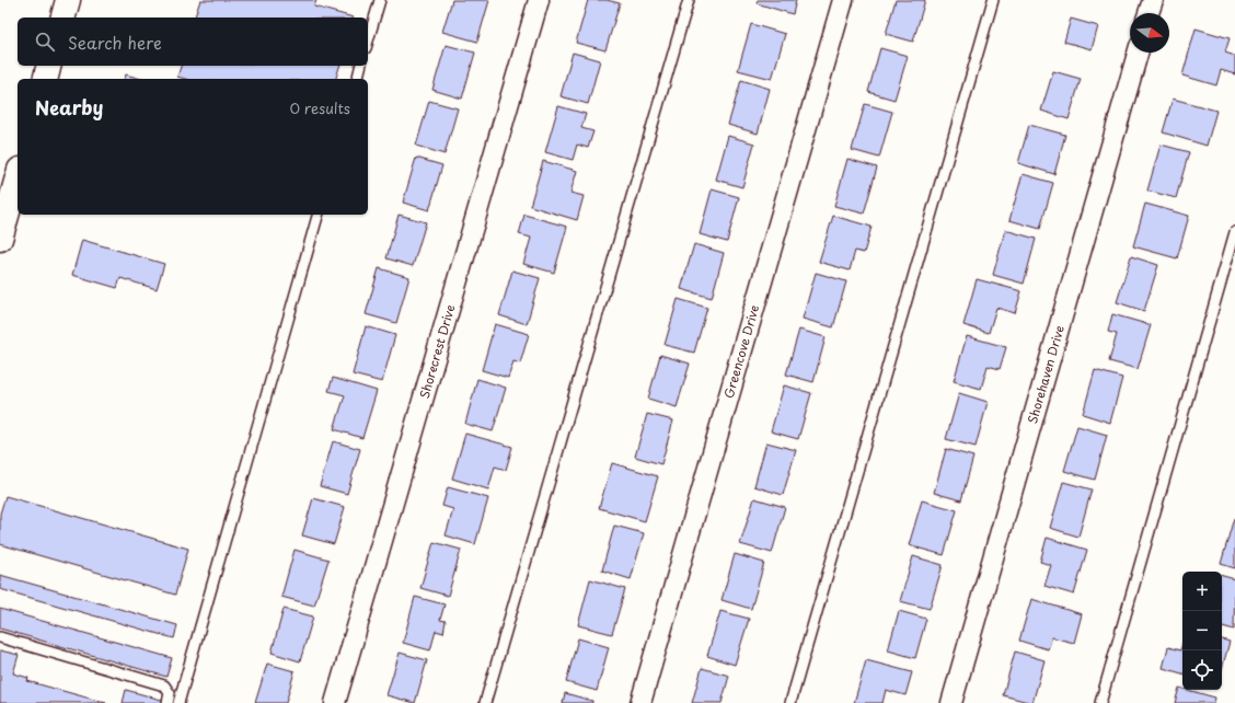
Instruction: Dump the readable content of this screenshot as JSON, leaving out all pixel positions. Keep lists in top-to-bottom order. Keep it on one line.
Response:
{"streets":{"street":["Shorecrest Drive","Greencove Drive","Shorehaven Drive"]},"north":"right","page":{"search":"Search here","heading":["Nearby","0 results"],"map_buttons":["+","−"]}}
